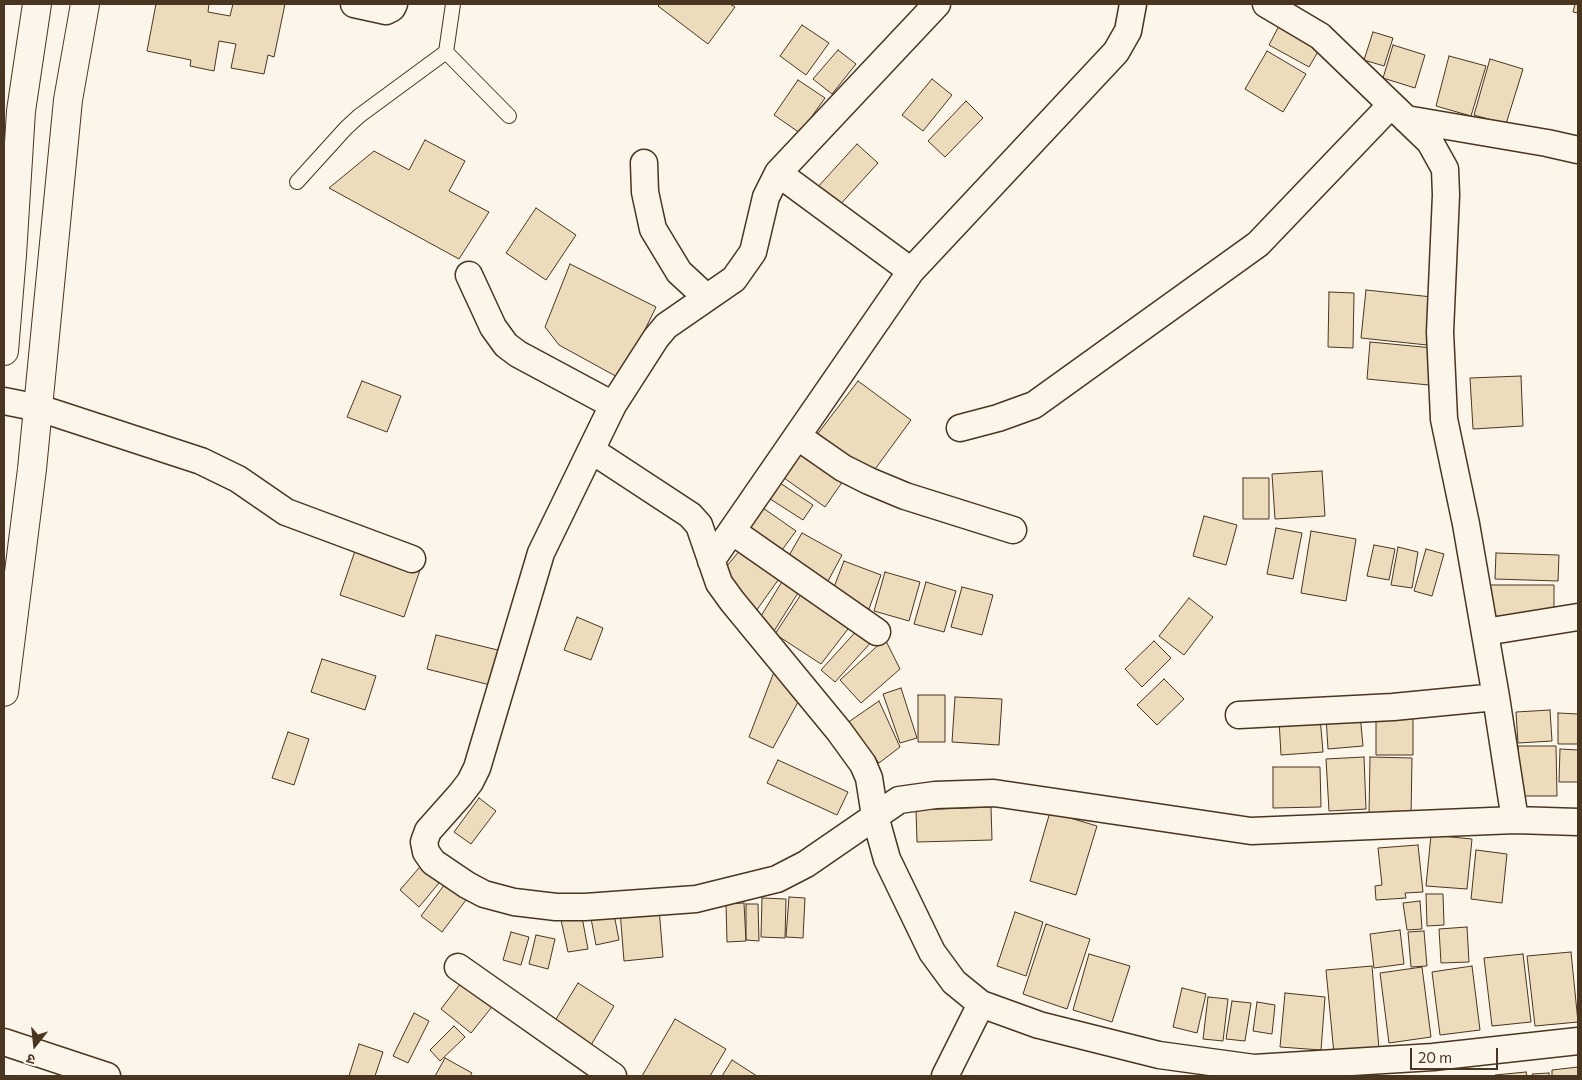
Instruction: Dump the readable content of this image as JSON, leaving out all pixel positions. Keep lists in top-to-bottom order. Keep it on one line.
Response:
{"scale_bar":"20 m","north":"bottom"}
